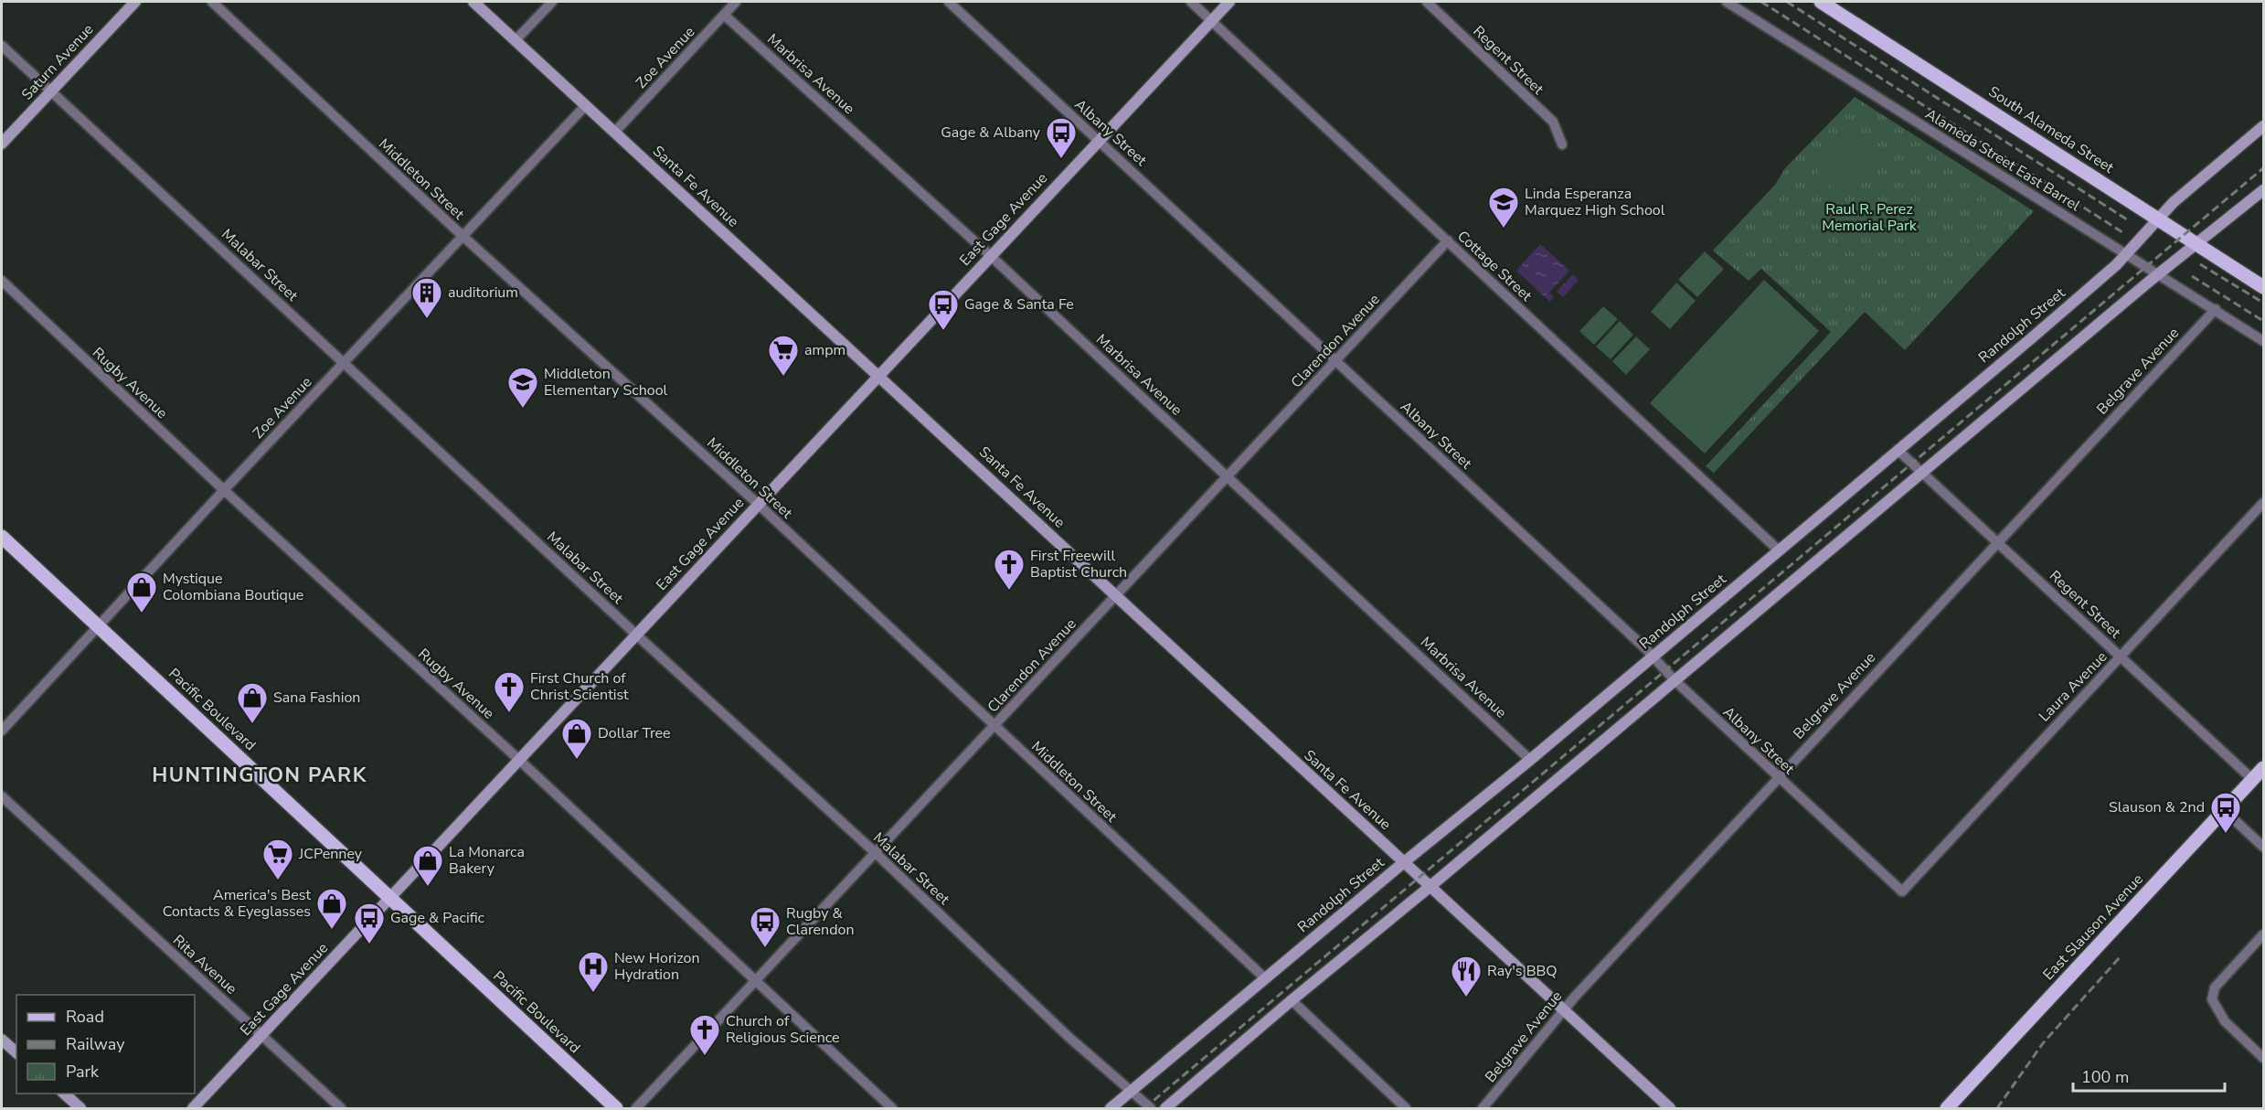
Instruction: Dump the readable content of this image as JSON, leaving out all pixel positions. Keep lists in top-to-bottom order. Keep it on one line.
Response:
{"streets":{"main road":["South Alameda Street","Pacific Boulevard","East Slauson Avenue"],"street":["Zoe Avenue","Regent Street","Saturn Avenue","Marbrisa Avenue","Albany Street","Alameda Street East Barrel","Middleton Street","Santa Fe Avenue","East Gage Avenue","Malabar Street","Cottage Street","Randolph Street","Clarendon Avenue","Belgrave Avenue","Rugby Avenue","Laura Avenue","Rita Avenue"]},"crossings":[["Zoe Avenue","Marbrisa Avenue"],["Zoe Avenue","Middleton Street"],["Zoe Avenue","Santa Fe Avenue"],["Zoe Avenue","Malabar Street"],["Zoe Avenue","Rugby Avenue"],["Zoe Avenue","Pacific Boulevard"],["Regent Street","Randolph Street"],["Regent Street","Belgrave Avenue"],["Regent Street","Laura Avenue"],["Regent Street","East Slauson Avenue"],["Saturn Avenue","Malabar Street"],["Marbrisa Avenue","East Gage Avenue"],["Marbrisa Avenue","Randolph Street"],["Marbrisa Avenue","Clarendon Avenue"],["South Alameda Street","Randolph Street"],["Albany Street","East Gage Avenue"],["Albany Street","Randolph Street"],["Albany Street","Clarendon Avenue"],["Albany Street","Belgrave Avenue"],["Albany Street","Laura Avenue"],["Alameda Street East Barrel","Randolph Street"],["Alameda Street East Barrel","Belgrave Avenue"],["Middleton Street","East Gage Avenue"],["Middleton Street","Randolph Street"],["Middleton Street","Clarendon Avenue"],["Santa Fe Avenue","East Gage Avenue"],["Santa Fe Avenue","Randolph Street"],["Santa Fe Avenue","Clarendon Avenue"],["Santa Fe Avenue","Belgrave Avenue"],["East Gage Avenue","Malabar Street"],["East Gage Avenue","Cottage Street"],["East Gage Avenue","Rugby Avenue"],["East Gage Avenue","Pacific Boulevard"],["East Gage Avenue","Rita Avenue"],["Malabar Street","Randolph Street"],["Malabar Street","Clarendon Avenue"],["Cottage Street","Randolph Street"],["Cottage Street","Clarendon Avenue"],["Clarendon Avenue","Rugby Avenue"]],"districts":["HUNTINGTON PARK"],"parks":["Raul R. Perez Memorial Park"],"places":{"bus stop":["Gage & Albany","Gage & Santa Fe","Slauson & 2nd","Gage & Pacific","Rugby & Clarendon"],"school or university":["Linda Esperanza Marquez High School","Middleton Elementary School"],"building":["auditorium"],"supermarket":["ampm","JCPenney"],"church":["First Freewill Baptist Church","First Church of Christ Scientist","Church of Religious Science"],"shop":["Mystique Colombiana Boutique","Sana Fashion","Dollar Tree","La Monarca Bakery","America's Best Contacts & Eyeglasses"],"hospital":["New Horizon Hydration"],"restaurant":["Ray's BBQ"]},"legend":["Road","Railway","Park"],"scale_bar":"100 m"}
